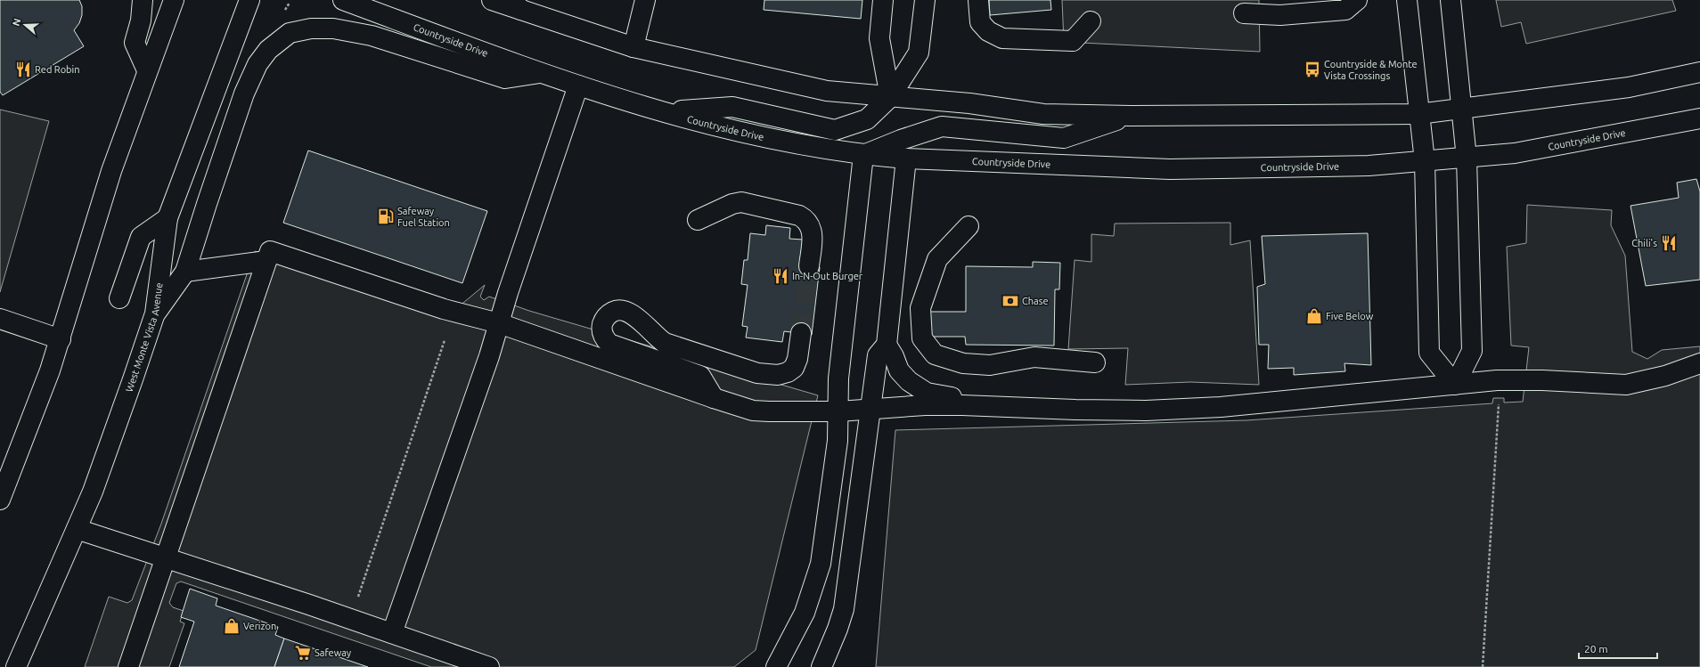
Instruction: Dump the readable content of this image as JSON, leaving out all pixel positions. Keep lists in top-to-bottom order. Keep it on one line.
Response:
{"streets":{"street":["Countryside Drive","West Monte Vista Avenue"]},"places":{"restaurant":["Red Robin","Chili's","In-N-Out Burger"],"bus stop":["Countryside & Monte Vista Crossings"],"fuel station":["Safeway Fuel Station"],"bank":["Chase"],"shop":["Five Below","Verizon"],"supermarket":["Safeway"]},"scale_bar":"20 m","north":"left"}
